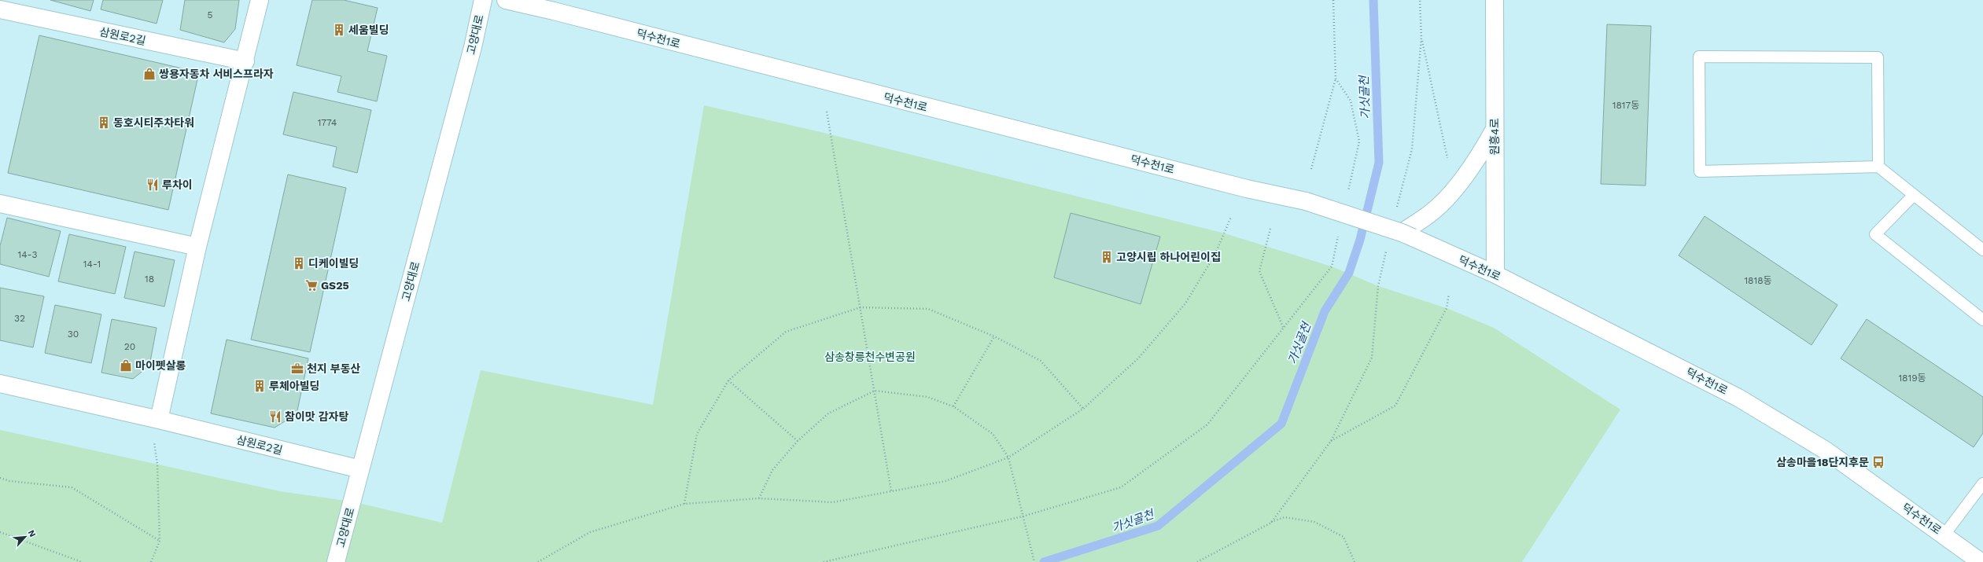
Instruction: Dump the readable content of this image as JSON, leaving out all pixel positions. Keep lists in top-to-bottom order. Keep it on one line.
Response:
{"streets":{"street":["고양대로","삼원로2길","덕수천1로","원흥4로"]},"crossings":[["고양대로","삼원로2길"],["덕수천1로","원흥4로"]],"water":["가싯골천"],"parks":["삼송창릉천수변공원"],"places":{"building":["세움빌딩","동호시티주차타워","고양시립 하나어린이집","디케이빌딩","루체아빌딩"],"shop":["쌍용자동차 서비스프라자","마이펫살롱"],"restaurant":["루차이","참이맛 감자탕"],"supermarket":["GS25"],"office":["천지 부동산"],"bus stop":["삼송마을18단지후문"]},"house_numbers":["5","1817동","1774","14-3","14-1","18","1818동","32","30","20","1819동"],"north":"top right"}
